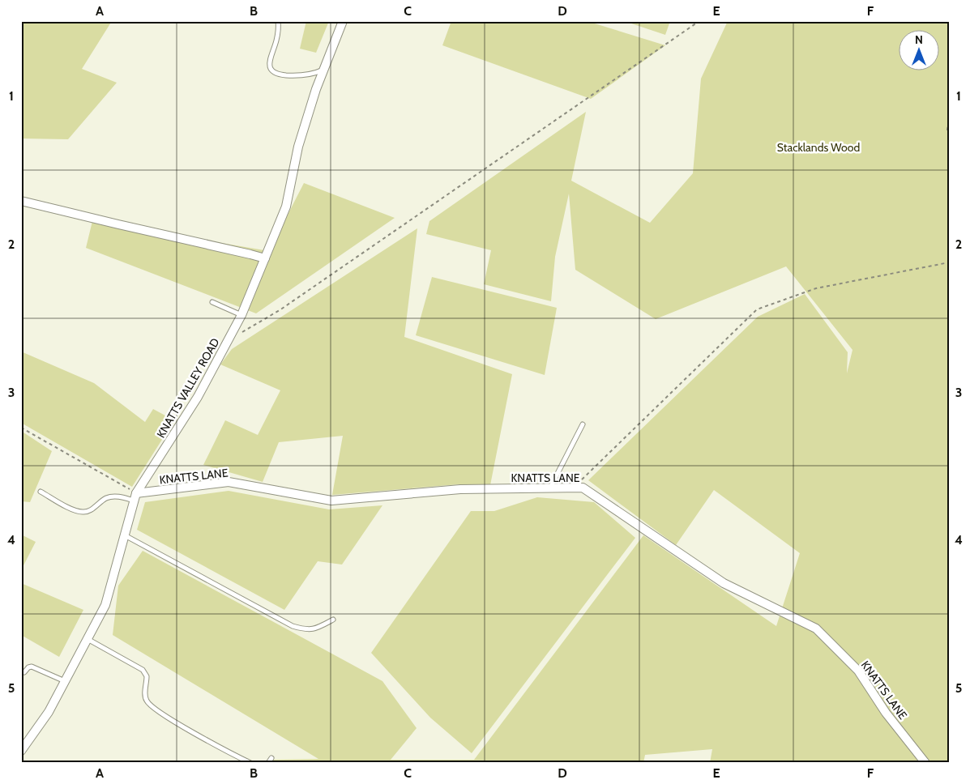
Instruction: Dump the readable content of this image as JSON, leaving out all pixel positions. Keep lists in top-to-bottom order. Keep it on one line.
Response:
{"streets":{"street":["KNATTS VALLEY ROAD","KNATTS LANE"]},"crossings":[["KNATTS VALLEY ROAD","KNATTS LANE"]],"parks":["Stacklands Wood"],"north":"top","grid":{"columns":["A","B","C","D","E","F"],"rows":["1","2","3","4","5"]}}
